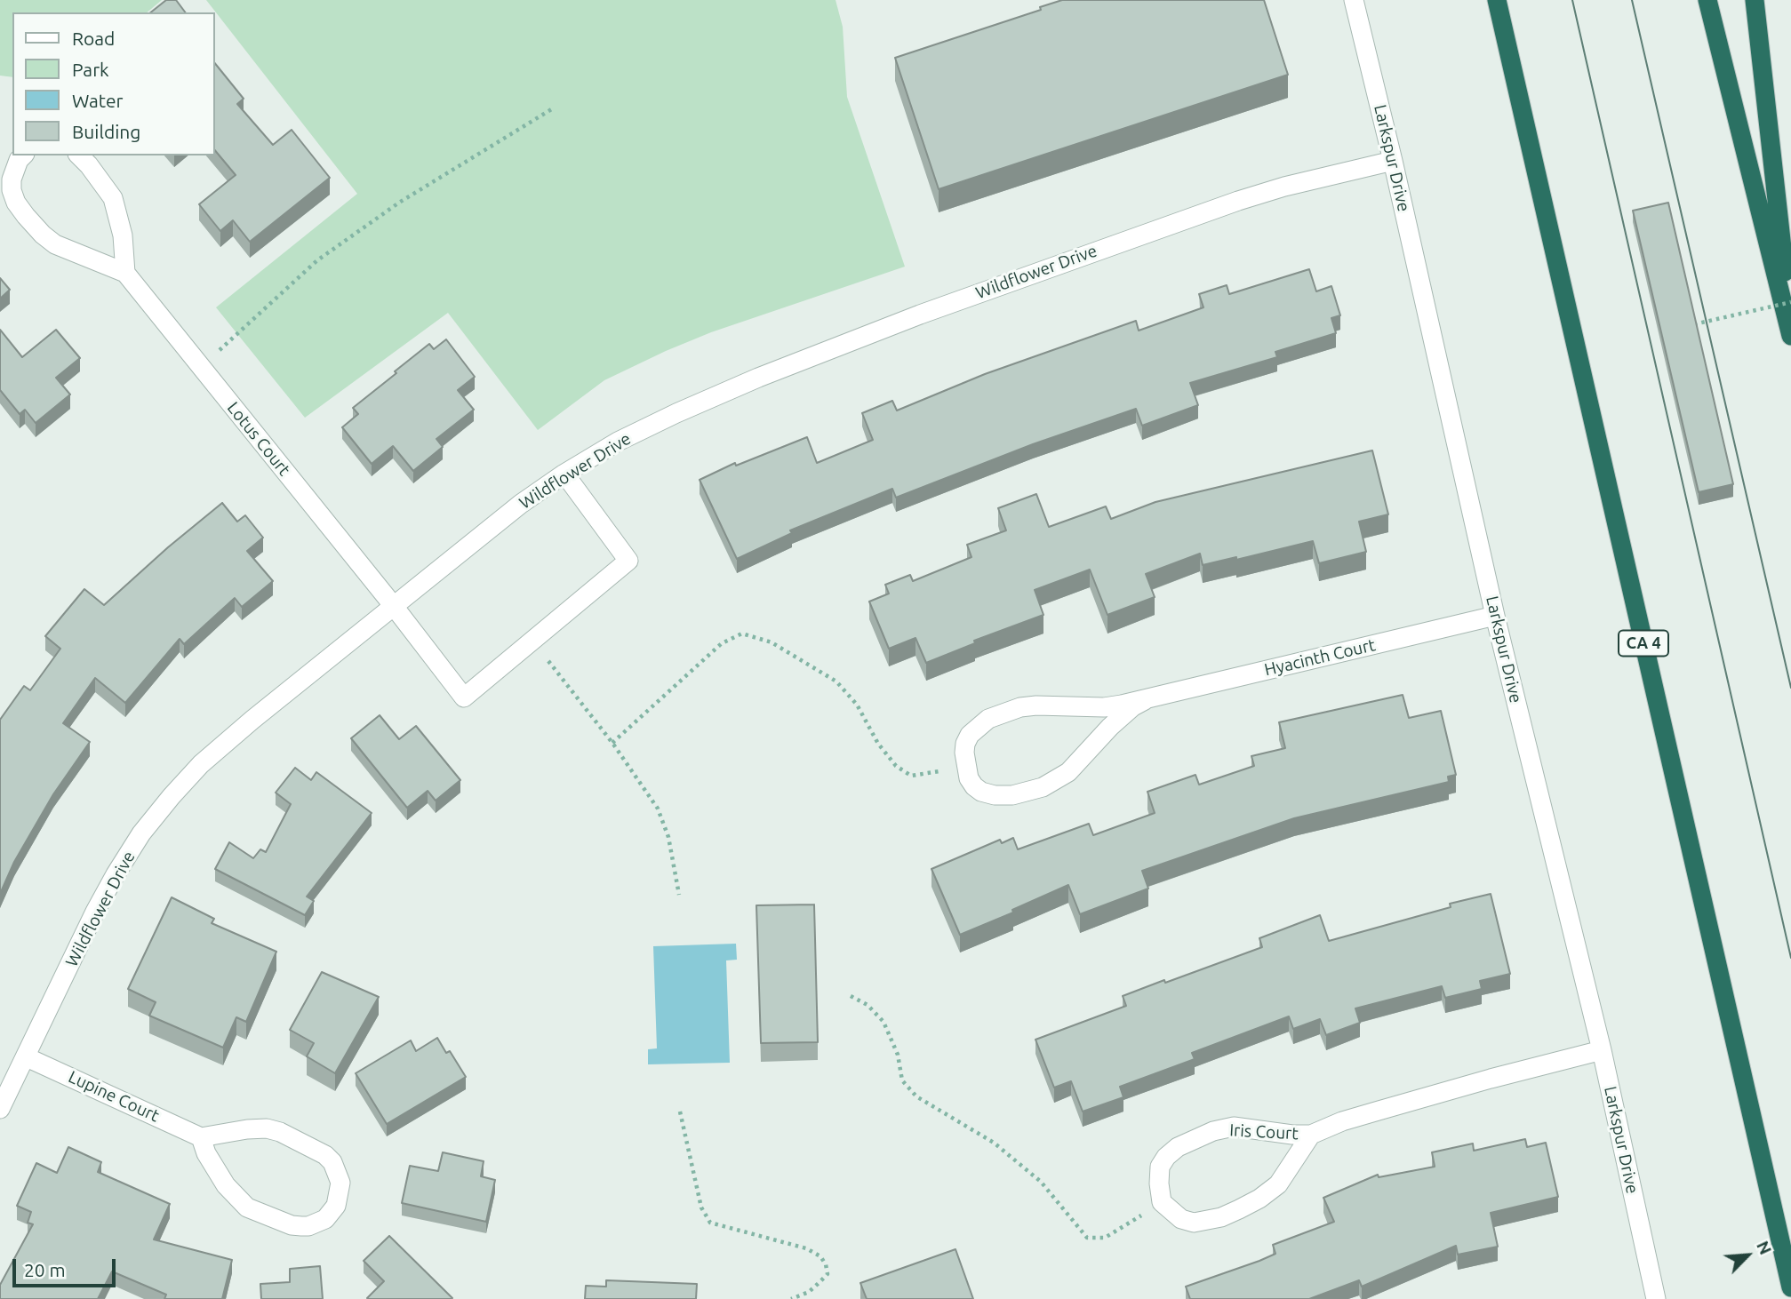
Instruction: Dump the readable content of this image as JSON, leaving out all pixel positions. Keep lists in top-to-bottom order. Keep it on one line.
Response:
{"streets":{"highway":["CA 4"],"street":["Larkspur Drive","Wildflower Drive","Lotus Court","Hyacinth Court","Lupine Court","Iris Court"]},"crossings":[["Larkspur Drive","Wildflower Drive"],["Larkspur Drive","Hyacinth Court"],["Larkspur Drive","Iris Court"],["Wildflower Drive","Lotus Court"],["Wildflower Drive","Lupine Court"]],"legend":["Road","Park","Water","Building"],"scale_bar":"20 m","north":"top right"}
